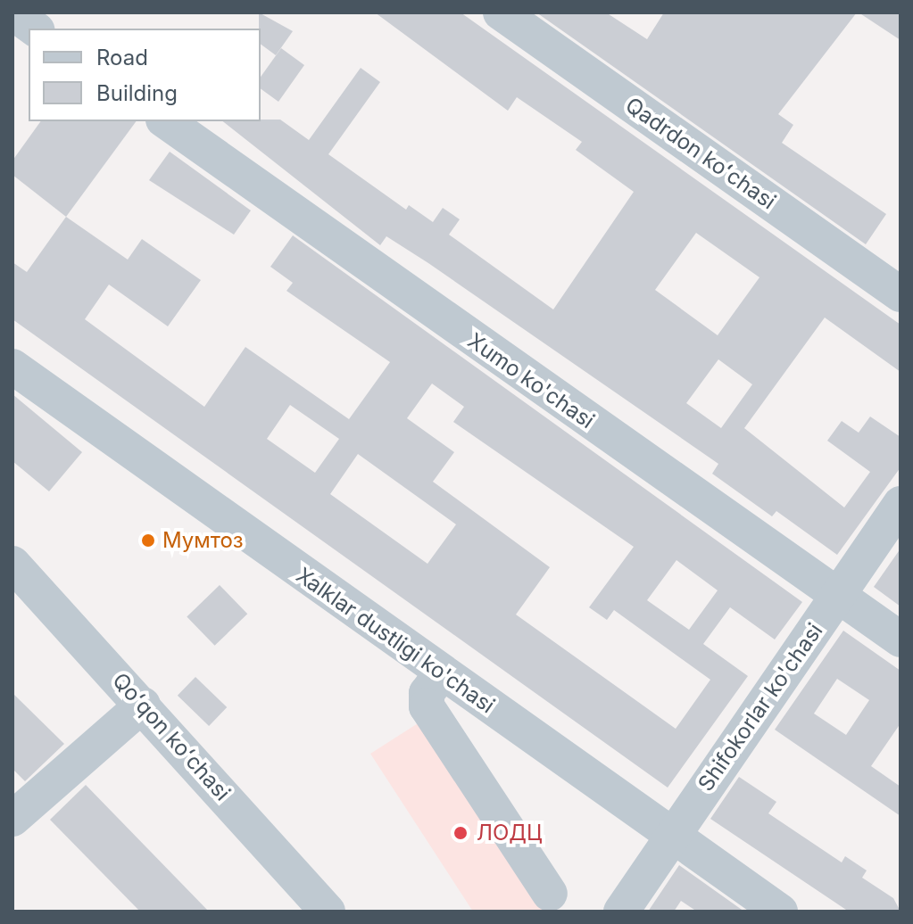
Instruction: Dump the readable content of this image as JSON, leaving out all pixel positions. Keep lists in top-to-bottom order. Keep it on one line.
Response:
{"streets":{"street":["Qadrdon koʻchasi","Xumo ko'chasi","Xalklar dustligi ko'chasi","Shifokorlar ko'chasi","Qoʻqon koʻchasi"]},"crossings":[["Xumo ko'chasi","Shifokorlar ko'chasi"],["Xalklar dustligi ko'chasi","Shifokorlar ko'chasi"]],"places":["Mумтоз","ЛОДЦ"],"legend":["Road","Building"]}
